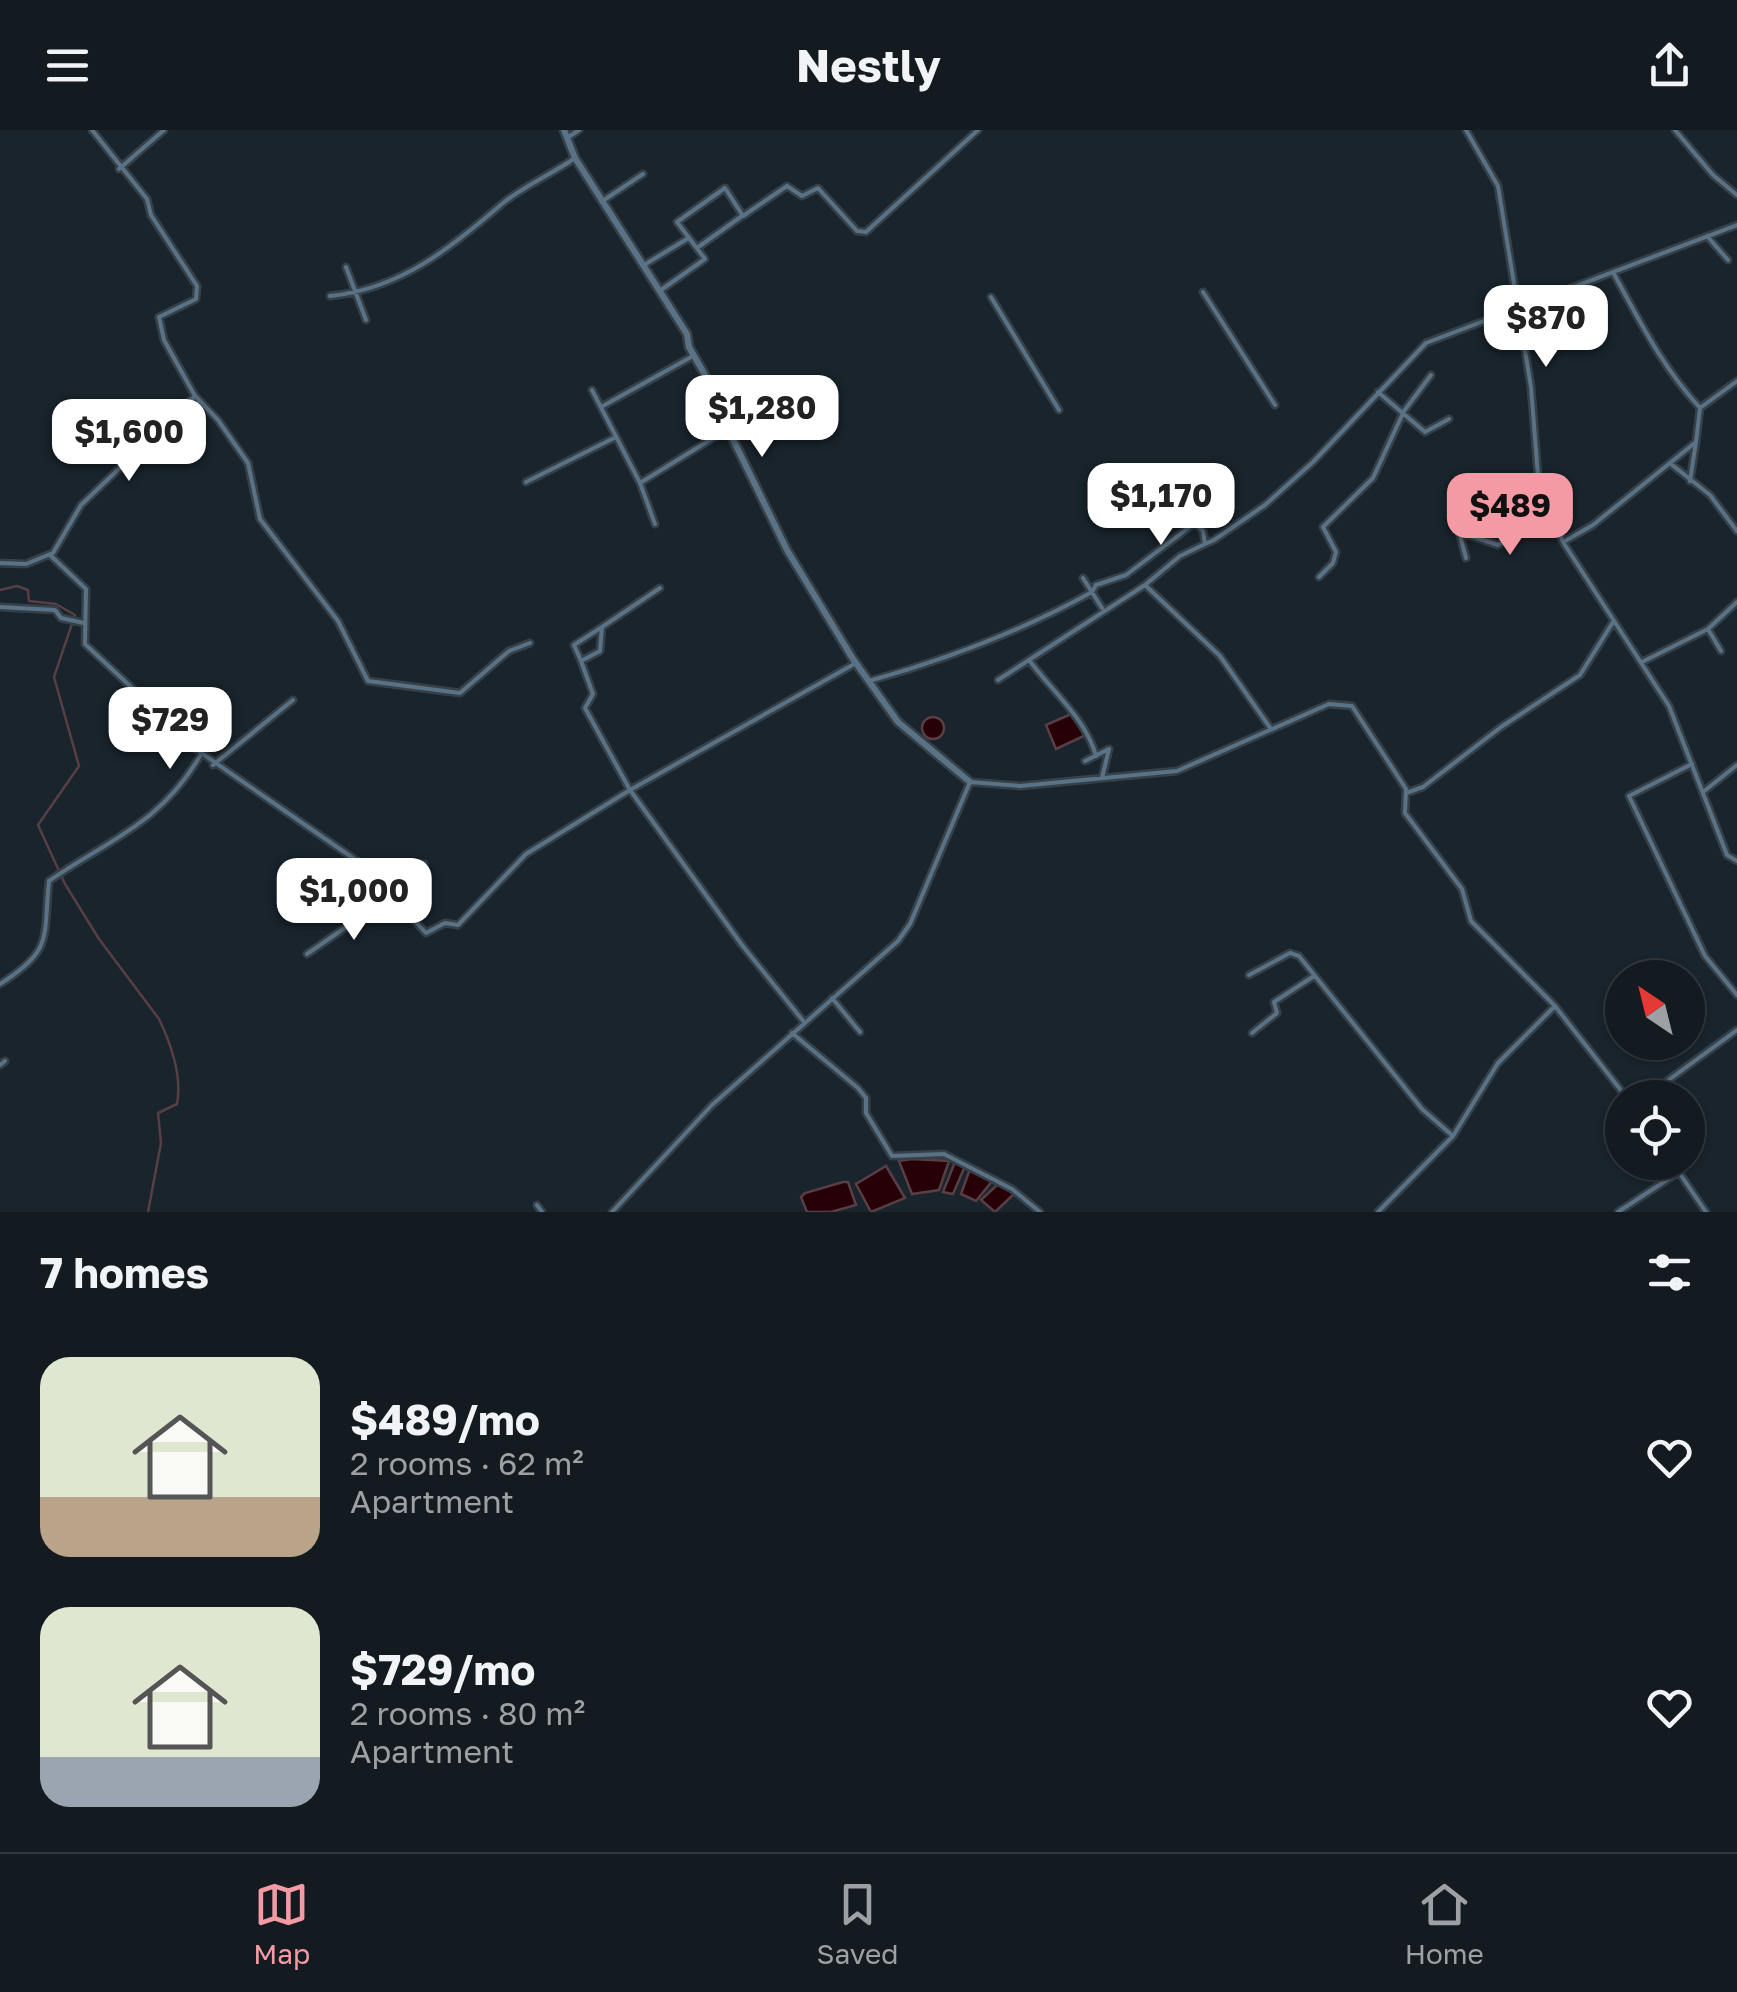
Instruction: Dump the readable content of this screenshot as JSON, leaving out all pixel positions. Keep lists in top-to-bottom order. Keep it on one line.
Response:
{"north":"top left","page":{"header":"Nestly","price":["$870","$1,280","$1,600","$1,170","$489","$729","$1,000"],"heading":"7 homes","list":[{"name":"$489/mo","note":"2 rooms · 62 m² · Apartment"},{"name":"$729/mo","note":"2 rooms · 80 m² · Apartment"}],"tabs":["Map","Saved","Home"]}}
